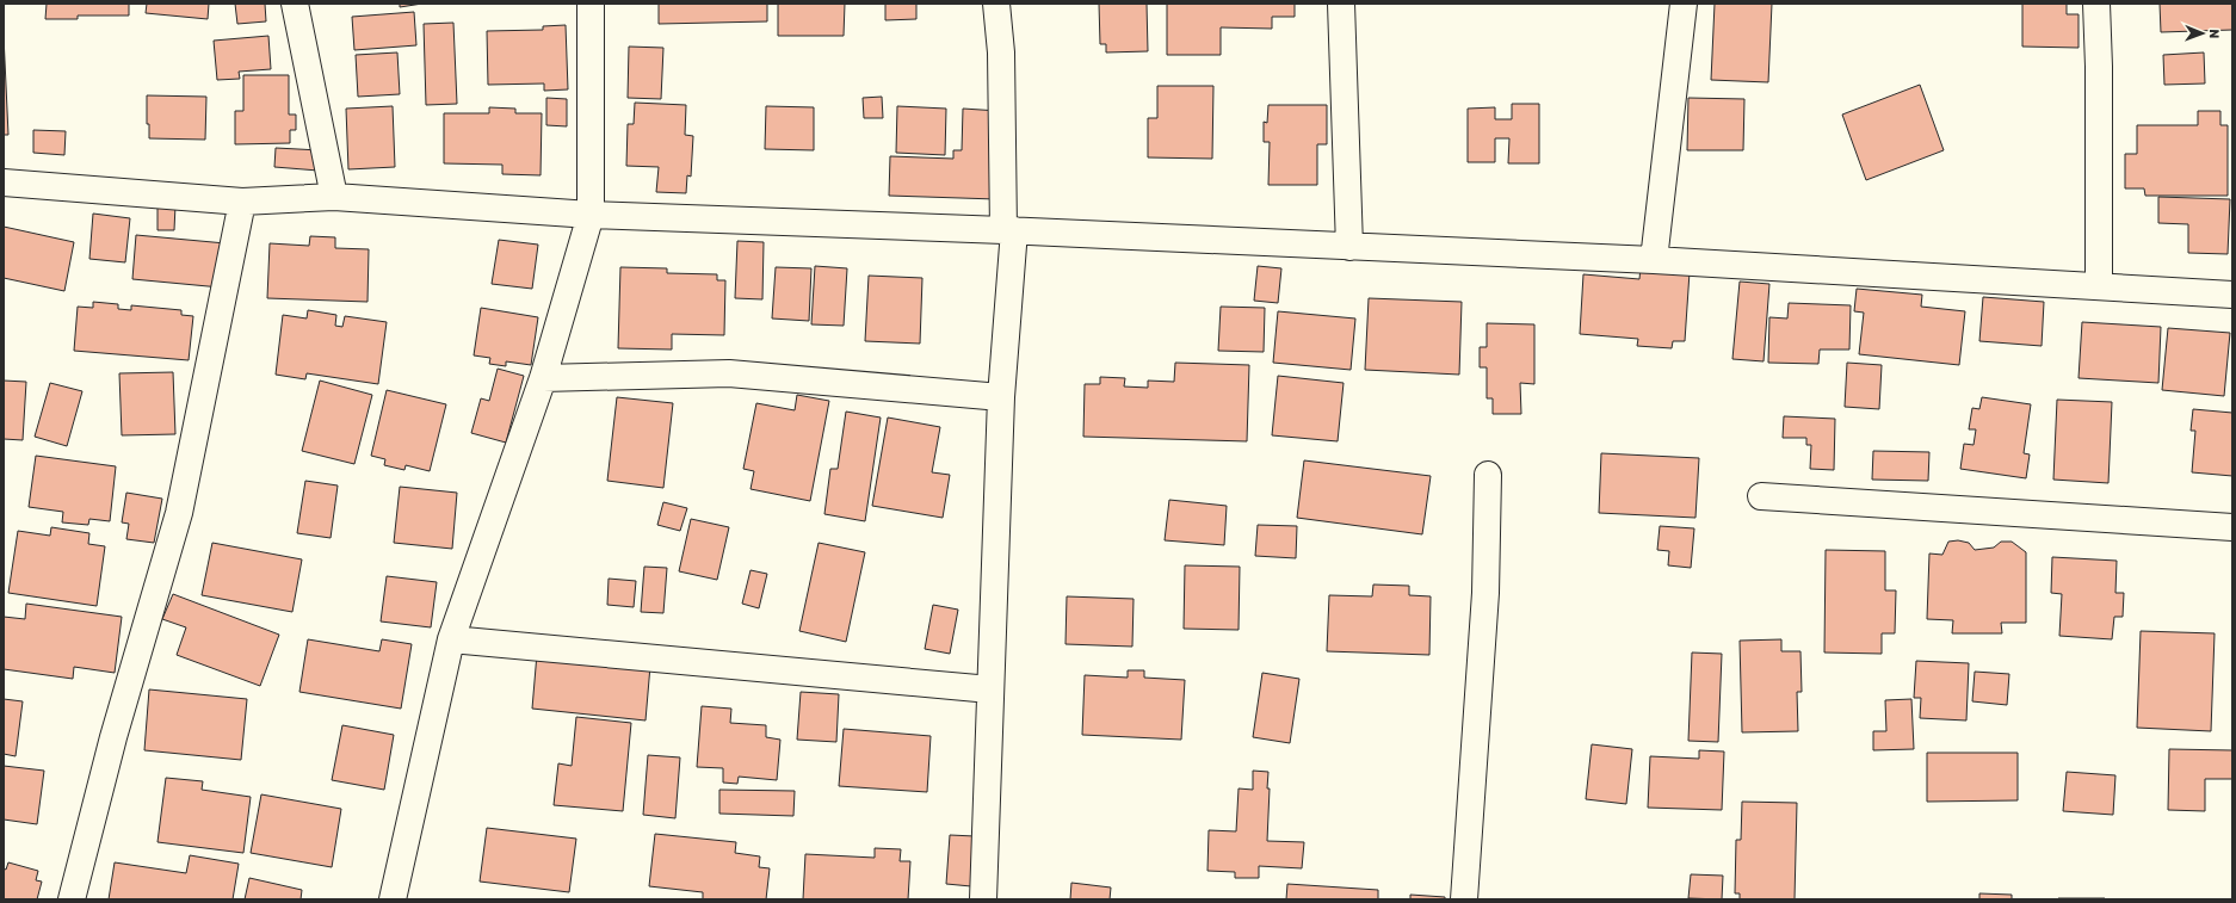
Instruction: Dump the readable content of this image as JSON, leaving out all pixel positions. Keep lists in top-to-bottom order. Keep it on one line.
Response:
{"north":"right"}
